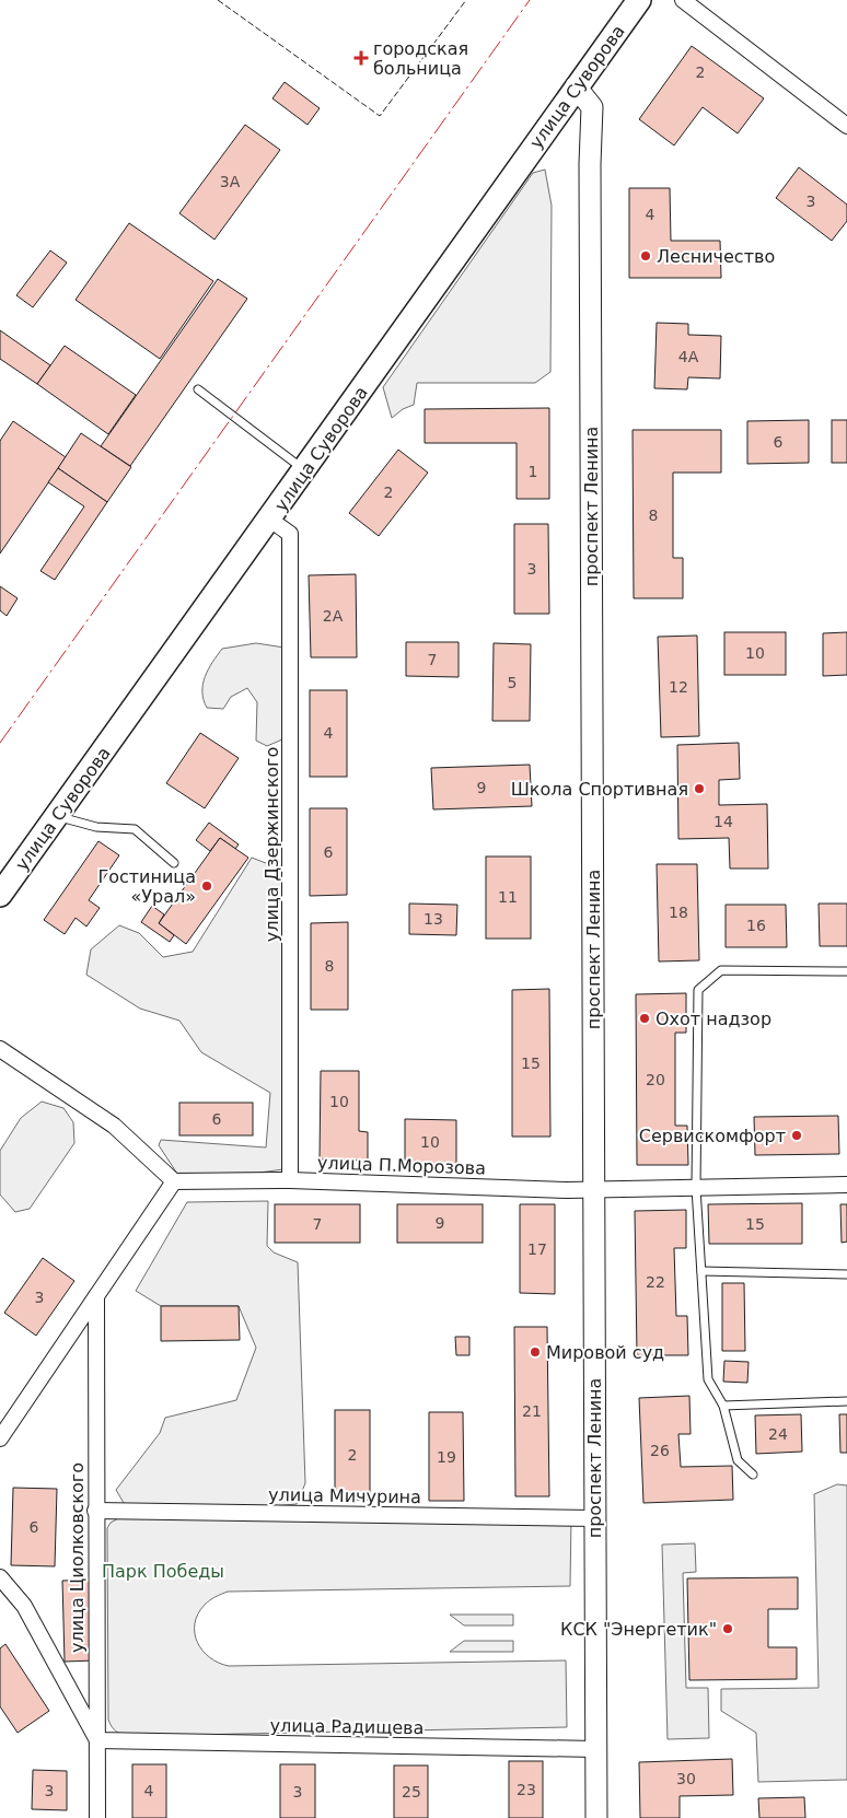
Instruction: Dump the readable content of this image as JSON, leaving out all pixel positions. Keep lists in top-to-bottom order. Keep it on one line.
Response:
{"streets":{"main road":["улица Суворова","проспект Ленина"],"street":["улица Дзержинского","улица П.Морозова","улица Мичурина","улица Циолковского","улица Радищева"]},"crossings":[["улица Суворова","проспект Ленина"],["улица Суворова","улица Дзержинского"],["проспект Ленина","улица П.Морозова"],["проспект Ленина","улица Мичурина"],["проспект Ленина","улица Радищева"],["улица Дзержинского","улица П.Морозова"],["улица Мичурина","улица Циолковского"],["улица Циолковского","улица Радищева"]],"parks":["Парк Победы"],"places":{"health":["городская больница"],"other":["Лесничество","Школа Спортивная","Гостиница «Урал»","Охот надзор","Сервискомфорт","Мировой суд","КСК \"Энергетик\""]},"house_numbers":["2","3А","3","4","4А","6","1","2","8","3","2А","10","7","5","12","4","9","14","6","11","18","13","16","8","15","20","10","6","10","9","7","15","17","22","3","21","24","26","2","19","6","30","23","3","4","3","25"]}
